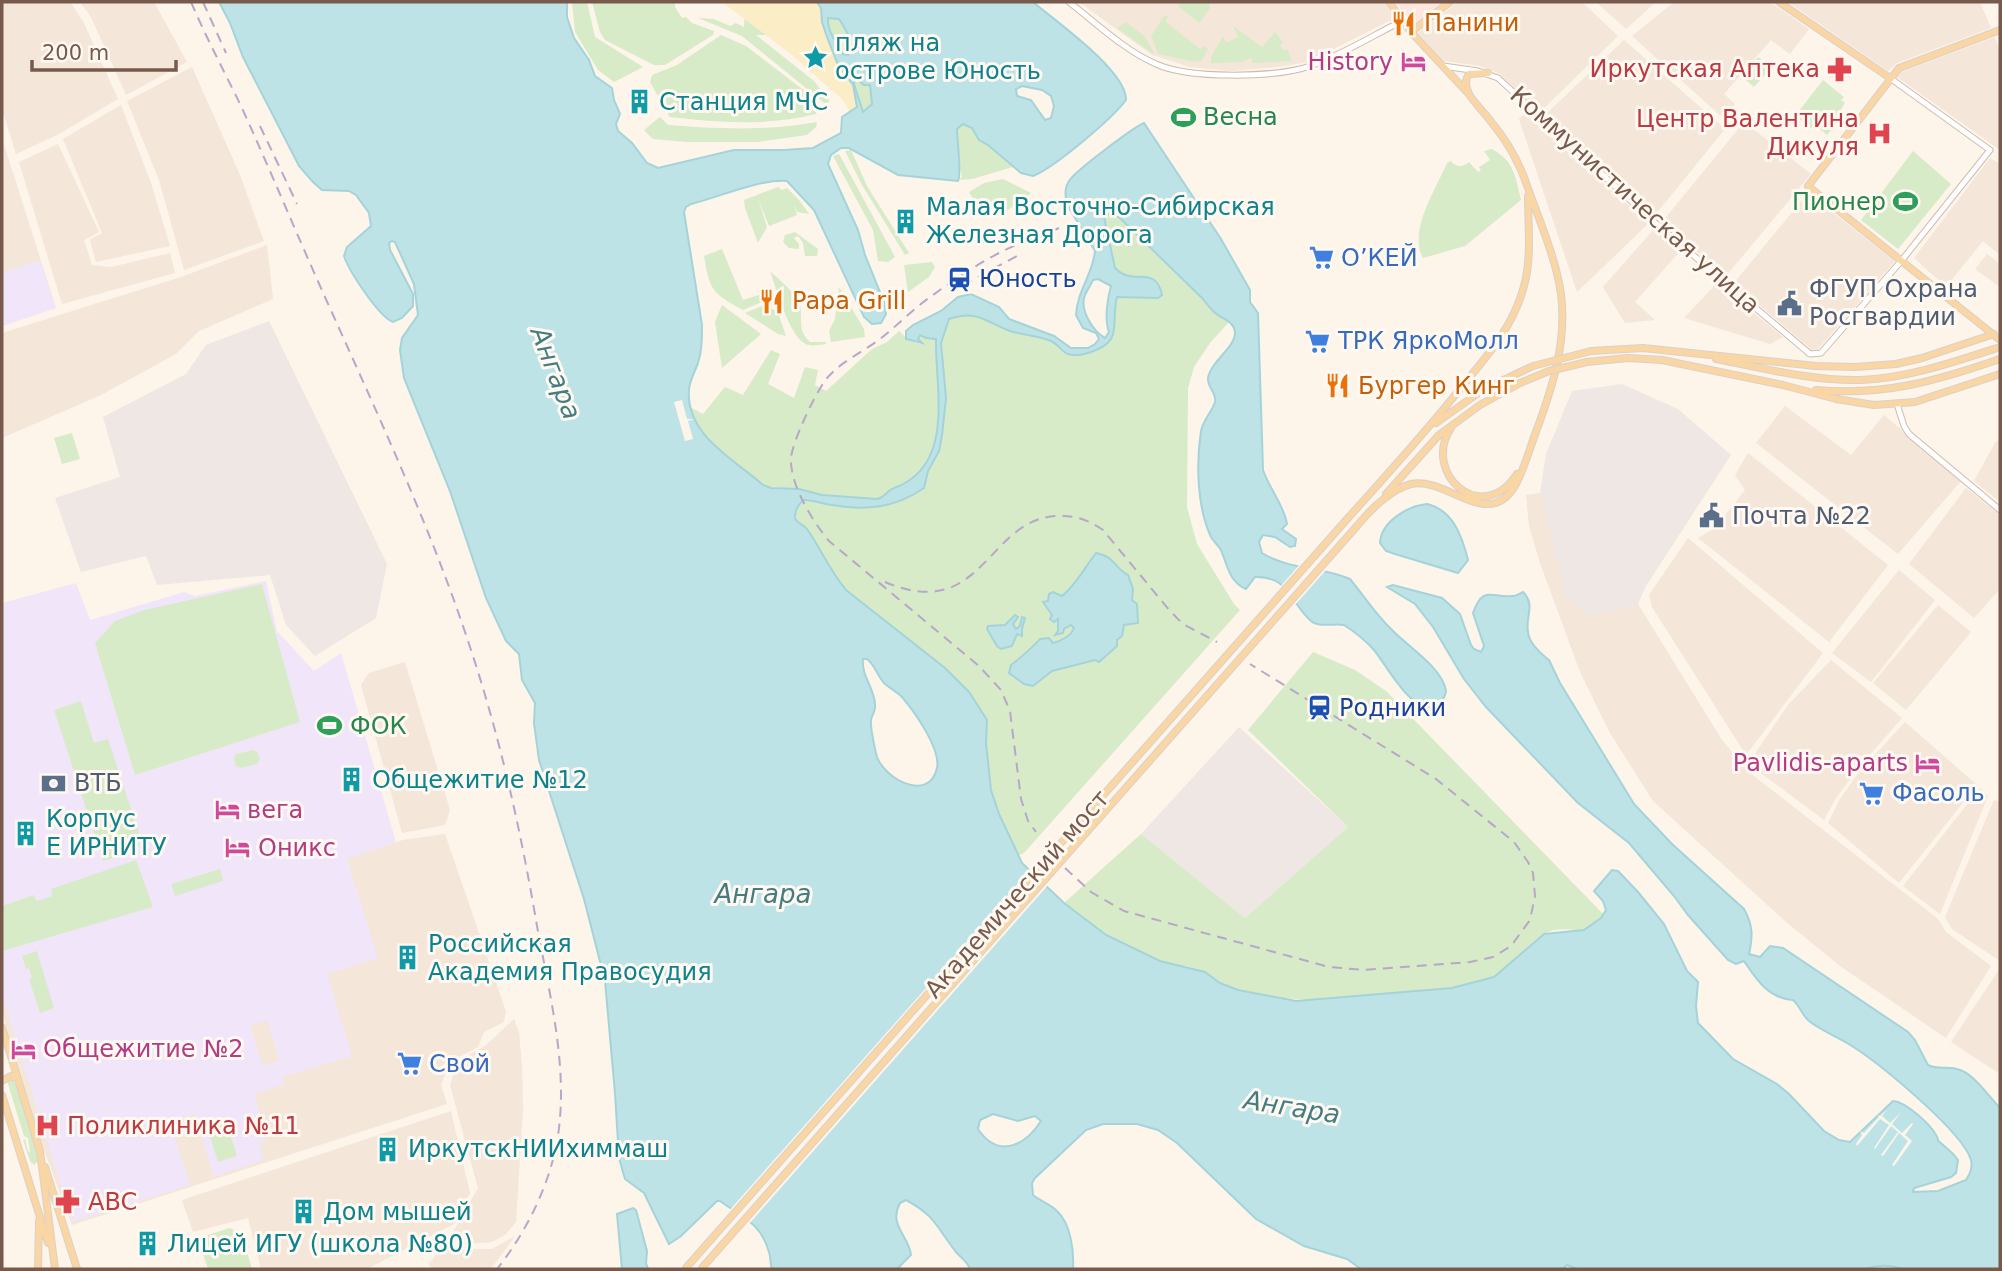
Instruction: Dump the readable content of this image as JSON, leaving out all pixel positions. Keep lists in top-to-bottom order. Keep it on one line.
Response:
{"streets":{"main road":["Академический мост"],"street":["Коммунистическая улица"]},"water":["Ангара"],"places":{"restaurant":["Панини","Papa Grill","Бургер Кинг"],"place":["пляж на острове Юность"],"hotel":["History","Pavlidis-aparts","вега","Оникс","Общежитие №2"],"pharmacy":["Иркутская Аптека","ABC"],"building":["Станция МЧС","Малая Восточно-Сибирская Железная Дорога","Общежитие №12","Корпус Е ИРНИТУ","Российская Академия Правосудия","ИркутскНИИхиммаш","Дом мышей","Лицей ИГУ (школа №80)"],"sports":["Весна","Пионер","ФОК"],"hospital":["Центр Валентина Дикуля","Поликлиника №11"],"supermarket":["О’КЕЙ","ТРК ЯркоМолл","Фасоль","Свой"],"station":["Юность","Родники"],"public building":["ФГУП Охрана Росгвардии","Почта №22"],"bank":["ВТБ"]},"scale_bar":"200 m"}
